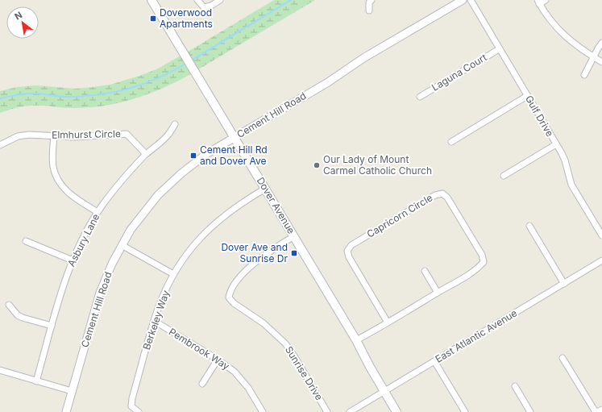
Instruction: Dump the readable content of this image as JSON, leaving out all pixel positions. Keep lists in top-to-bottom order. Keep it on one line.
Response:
{"streets":{"main road":["Dover Avenue"],"street":["Laguna Court","Cement Hill Road","Gulf Drive","Elmhurst Circle","Capricorn Circle","Asbury Lane","Berkeley Way","East Atlantic Avenue","Pembrook Way","Sunrise Drive"]},"crossings":[["Laguna Court","Gulf Drive"],["Cement Hill Road","Dover Avenue"],["Elmhurst Circle","Asbury Lane"],["Dover Avenue","Capricorn Circle"],["Dover Avenue","Berkeley Way"],["Dover Avenue","East Atlantic Avenue"],["Dover Avenue","Sunrise Drive"],["Berkeley Way","Pembrook Way"]],"places":{"transit":["Doverwood Apartments","Cement Hill Rd and Dover Ave","Dover Ave and Sunrise Dr"],"other":["Our Lady of Mount Carmel Catholic Church"]},"north":"top left"}
